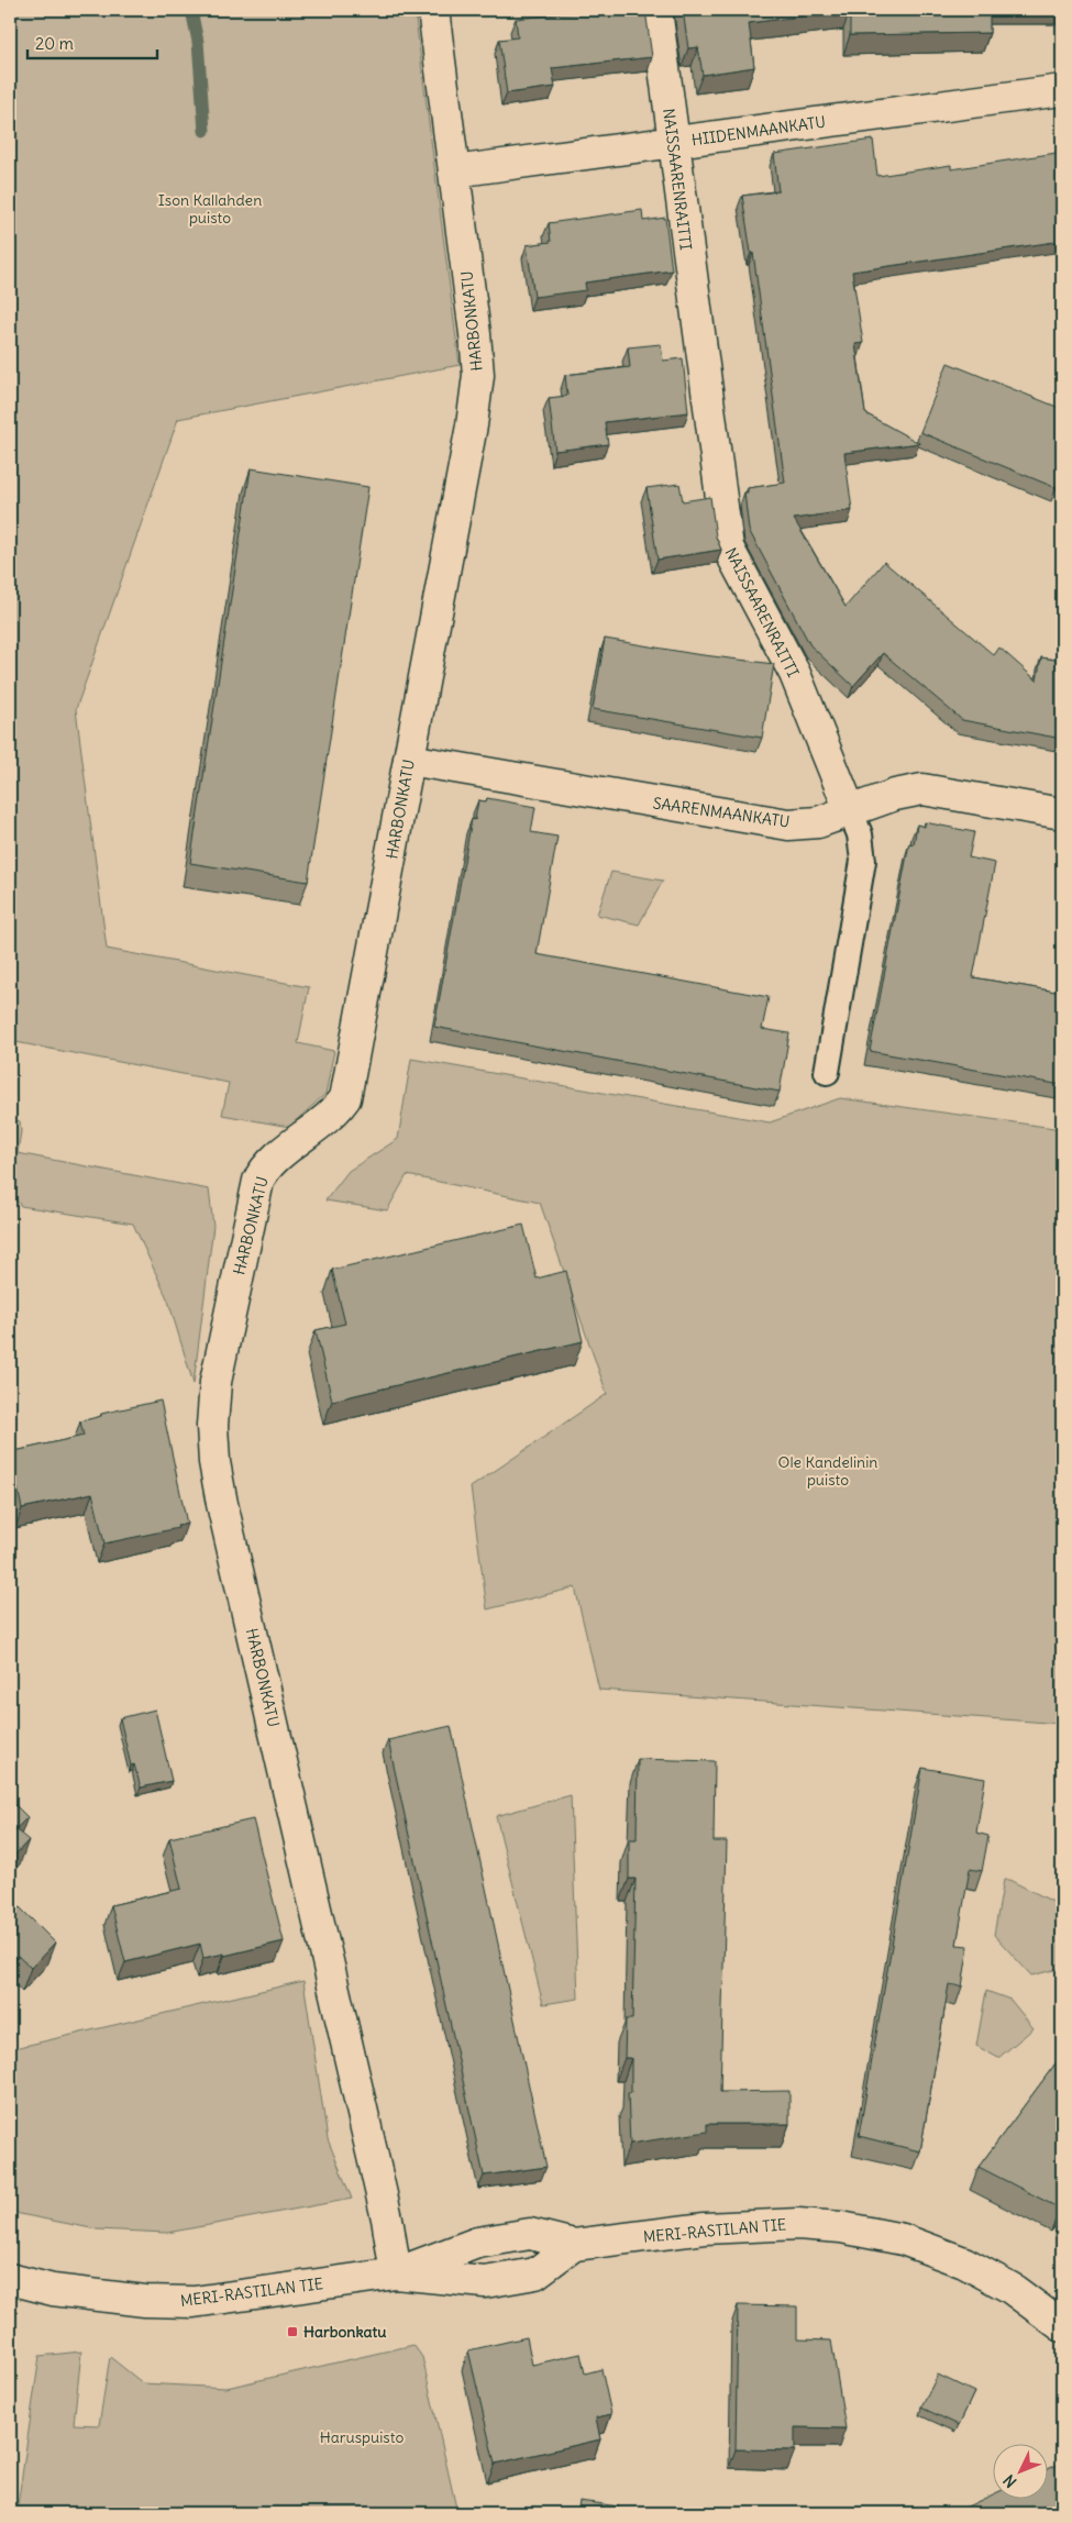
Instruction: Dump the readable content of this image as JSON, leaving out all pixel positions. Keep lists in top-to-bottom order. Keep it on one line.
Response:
{"streets":{"street":["HIIDENMAANKATU","NAISSAARENRAITTI","HARBONKATU","SAARENMAANKATU","MERI-RASTILAN TIE"]},"crossings":[["HIIDENMAANKATU","NAISSAARENRAITTI"],["HIIDENMAANKATU","HARBONKATU"],["NAISSAARENRAITTI","SAARENMAANKATU"],["HARBONKATU","SAARENMAANKATU"],["HARBONKATU","MERI-RASTILAN TIE"]],"parks":["Ison Kallahden puisto","Ole Kandelinin puisto","Haruspuisto"],"places":{"transit":["Harbonkatu"]},"scale_bar":"20 m","north":"bottom left"}
